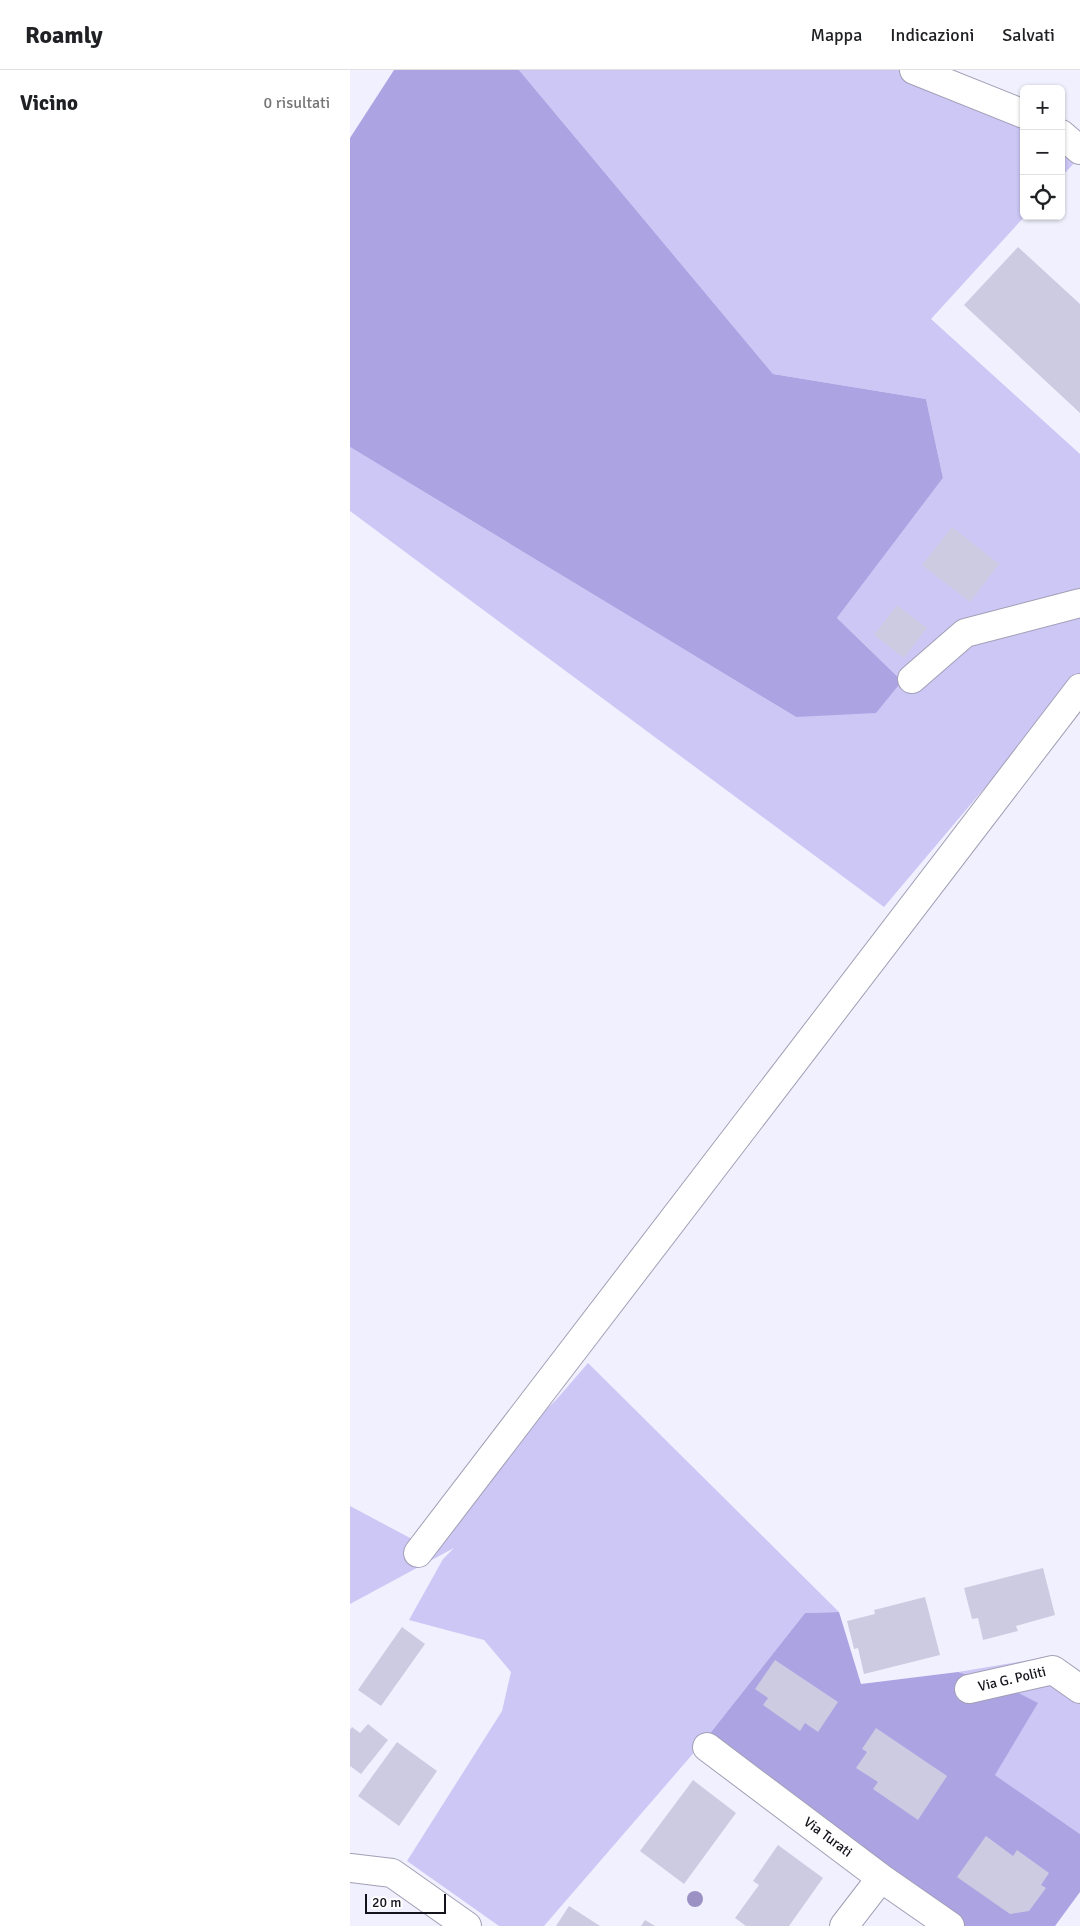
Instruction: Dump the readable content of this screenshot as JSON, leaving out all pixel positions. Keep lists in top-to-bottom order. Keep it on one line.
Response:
{"streets":{"street":["Via G. Politi","Via Turati"]},"scale_bar":"20 m","page":{"header":"Roamly","nav":["Mappa","Indicazioni","Salvati"],"heading":["Vicino","0 risultati"],"map_buttons":["+","−"],"scale":"20 m"}}
